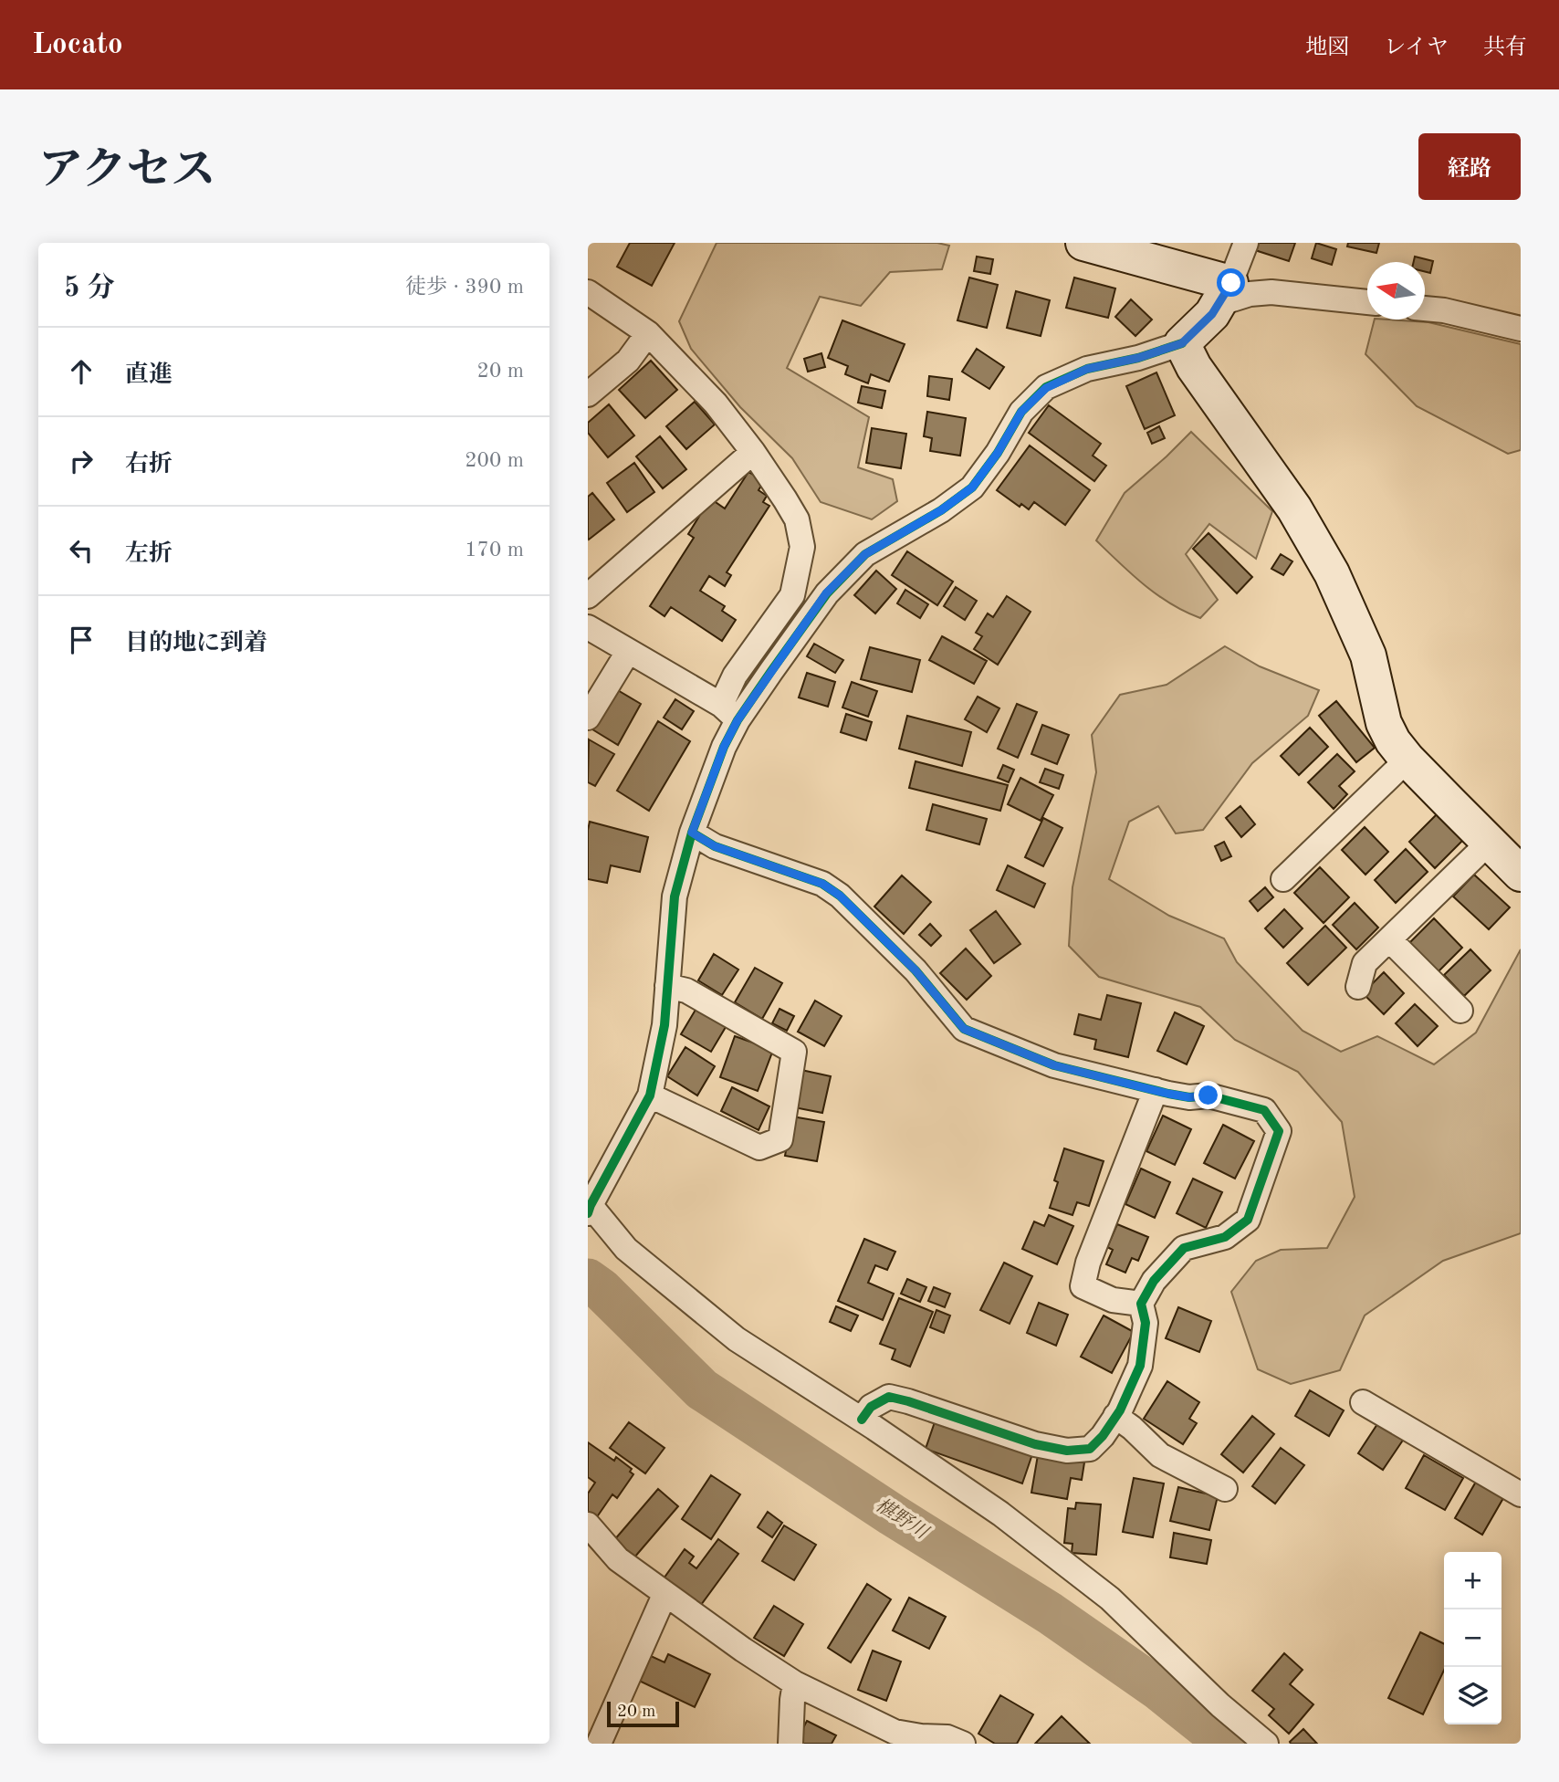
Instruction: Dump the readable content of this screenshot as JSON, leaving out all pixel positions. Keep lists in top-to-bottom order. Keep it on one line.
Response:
{"water":["椹野川"],"scale_bar":"20 m","north":"left","page":{"header":"Locato","nav":["地図","レイヤ","共有"],"title":"アクセス","buttons":"経路","heading":["5 分","徒歩 · 390 m"],"list":[["直進","20 m"],["右折","200 m"],["左折","170 m"],"目的地に到着"],"map_buttons":["+","−"],"scale":"20 m"}}
